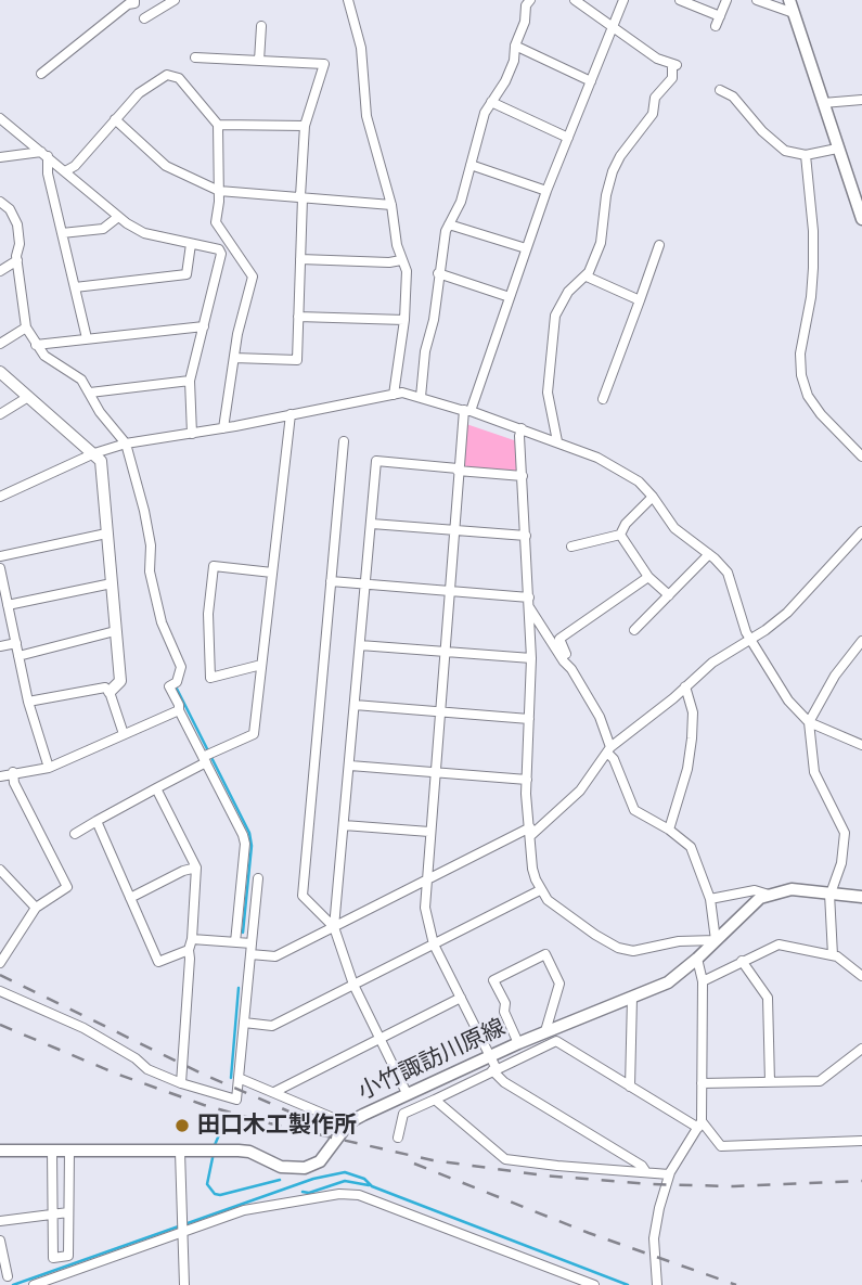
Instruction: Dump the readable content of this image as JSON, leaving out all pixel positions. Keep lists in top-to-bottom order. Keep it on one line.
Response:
{"streets":{"main road":["小竹諏訪川原線"]},"places":["田口木工製作所"]}
